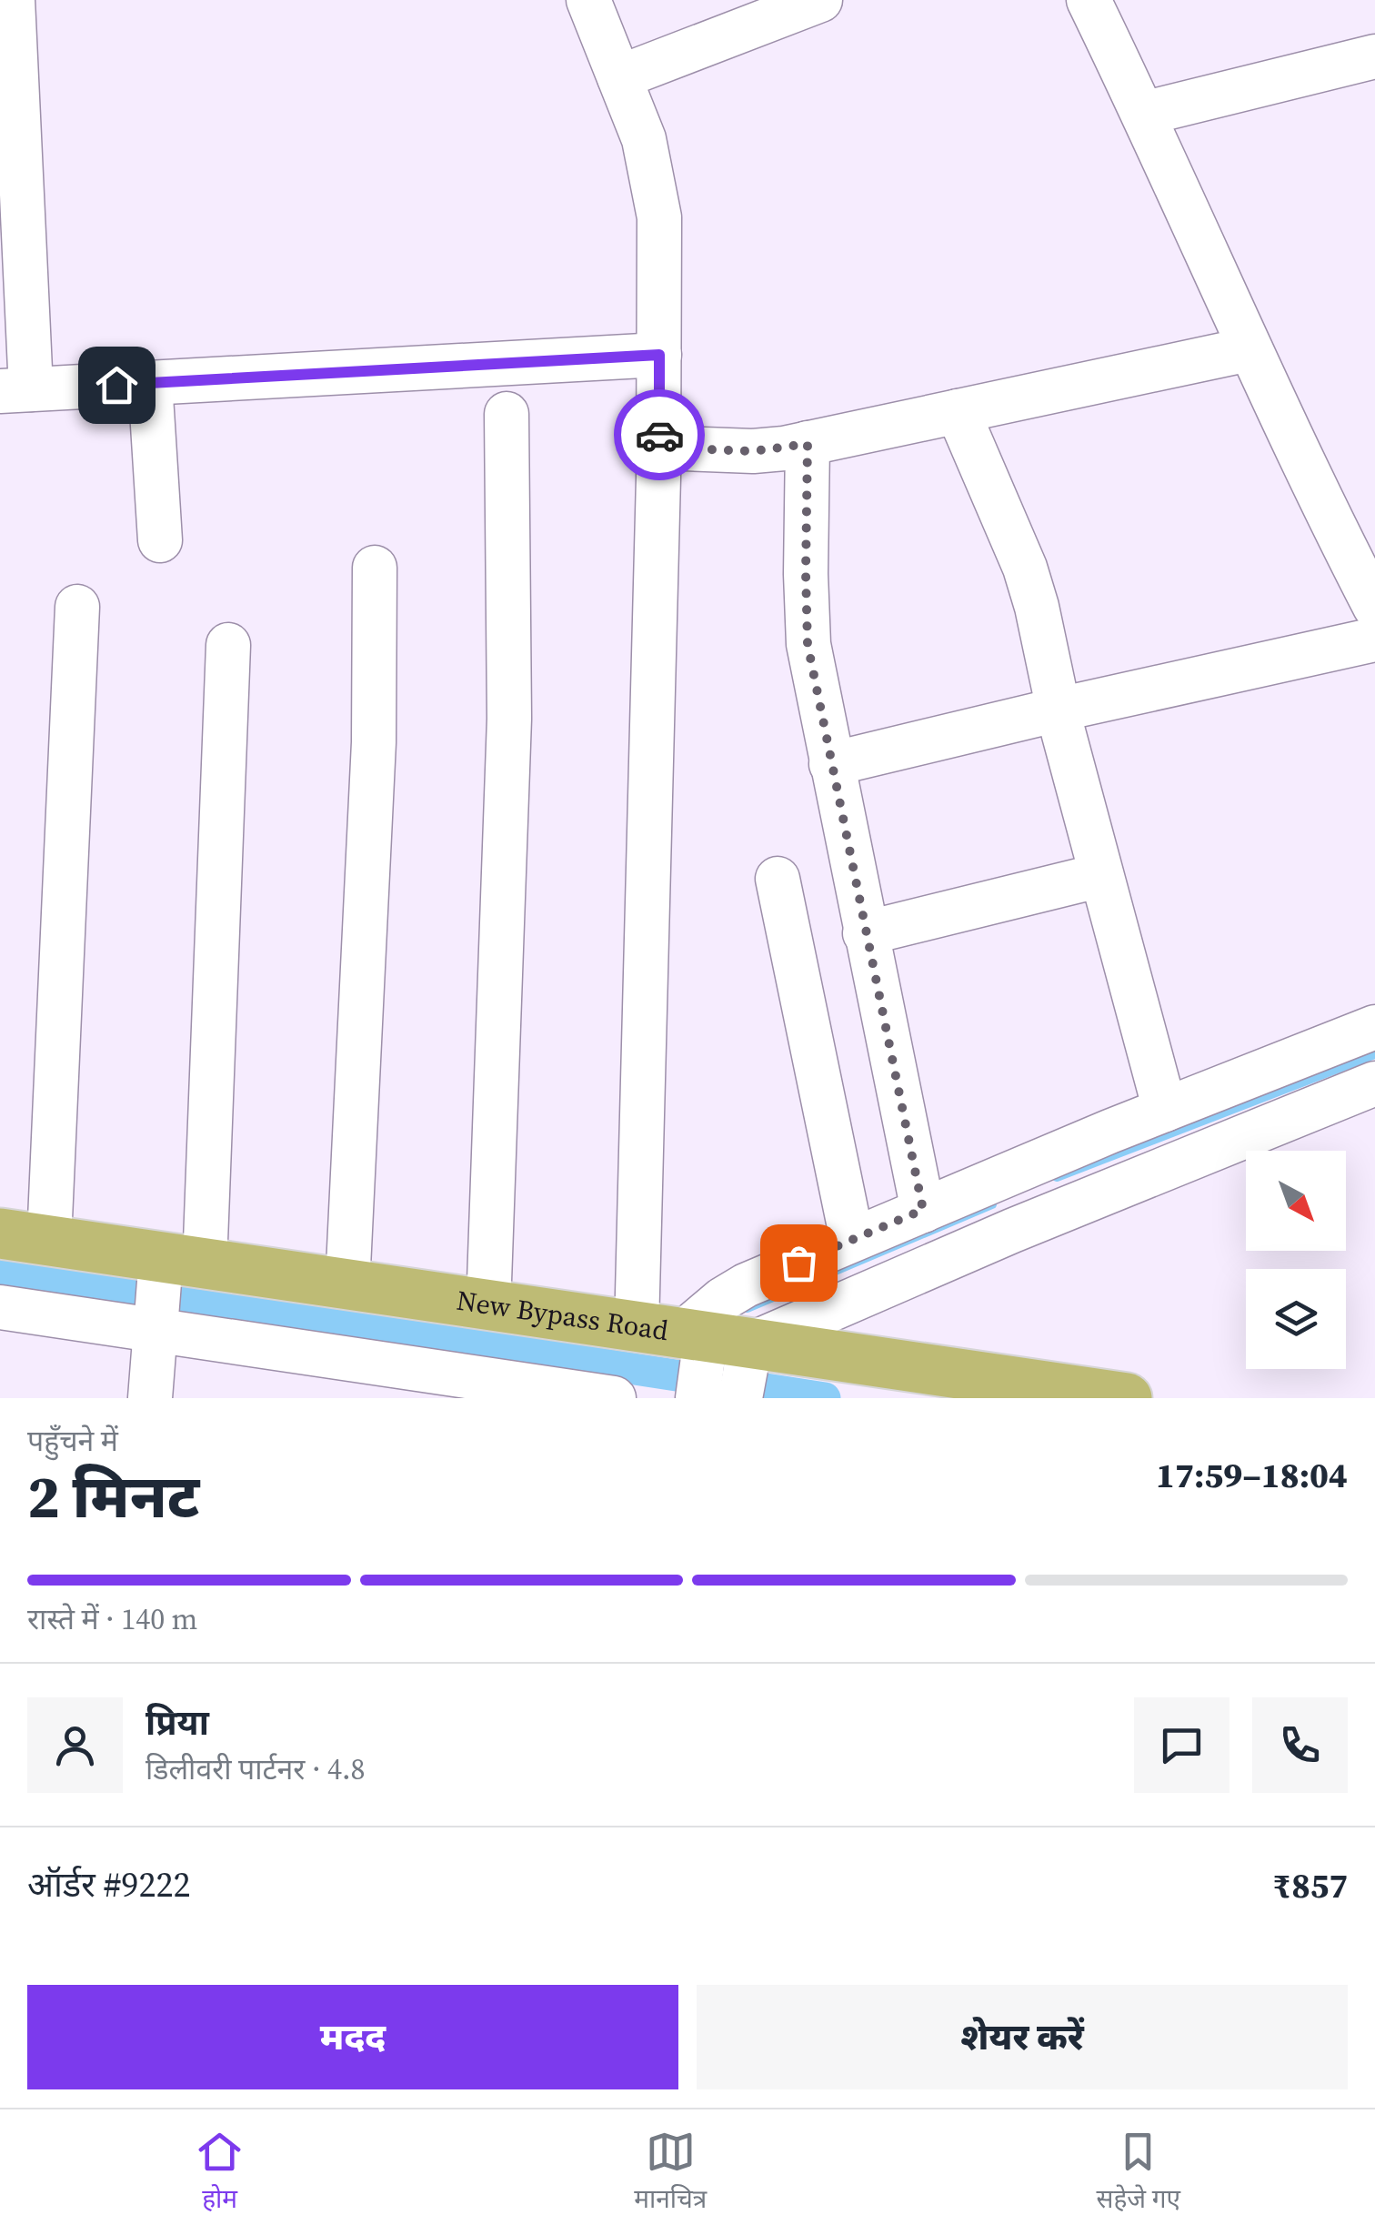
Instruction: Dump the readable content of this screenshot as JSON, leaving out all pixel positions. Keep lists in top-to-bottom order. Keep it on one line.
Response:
{"streets":{"main road":["New Bypass Road"]},"north":"bottom right","page":{"heading":["2 मिनट","पहुँचने में","17:59–18:04"],"panel":["प्रिया","डिलीवरी पार्टनर · 4.8","ऑर्डर #9222","₹857"],"bar":"रास्ते में · 140 m","buttons":["मदद","शेयर करें"],"tabs":["होम","मानचित्र","सहेजे गए"]}}
